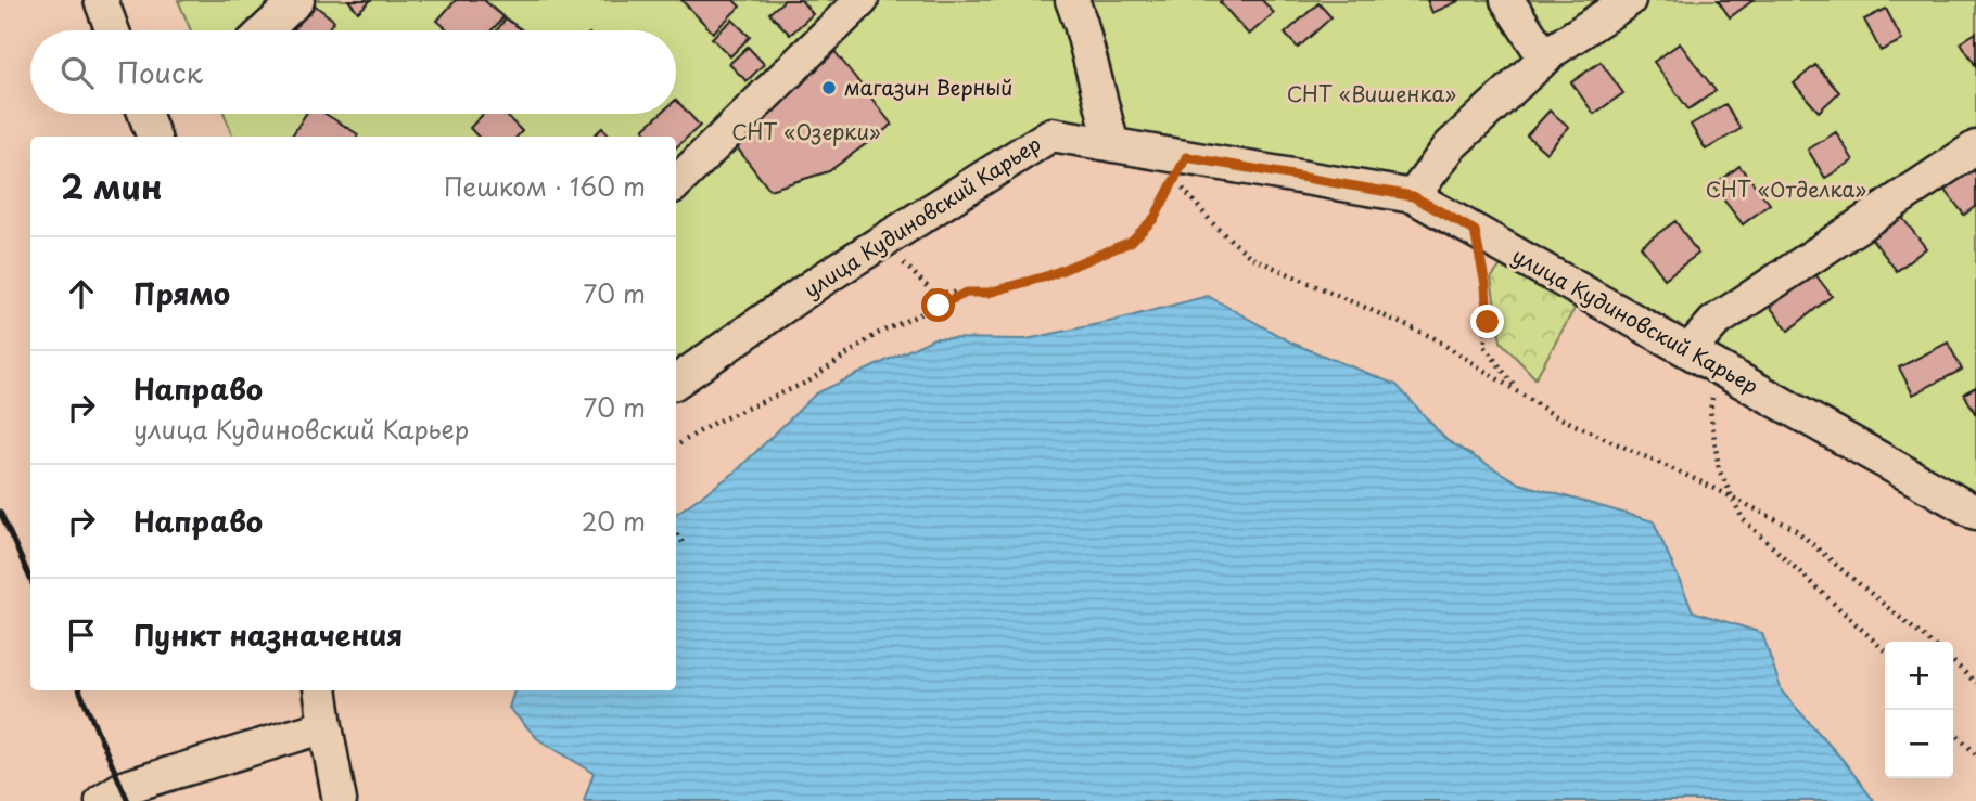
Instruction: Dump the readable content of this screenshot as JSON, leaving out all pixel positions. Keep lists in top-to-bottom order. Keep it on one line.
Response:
{"streets":{"street":["улица Кудиновский Карьер"]},"parks":["СНТ «Вишенка»","СНТ «Озерки»","СНТ «Отделка»"],"places":["магазин Верный"],"page":{"search":"Поиск","heading":["2 мин","Пешком · 160 m"],"list":[["Прямо","70 m"],["Направо","улица Кудиновский Карьер","70 m"],["Направо","20 m"],"Пункт назначения"],"map_buttons":["+","−"]}}
